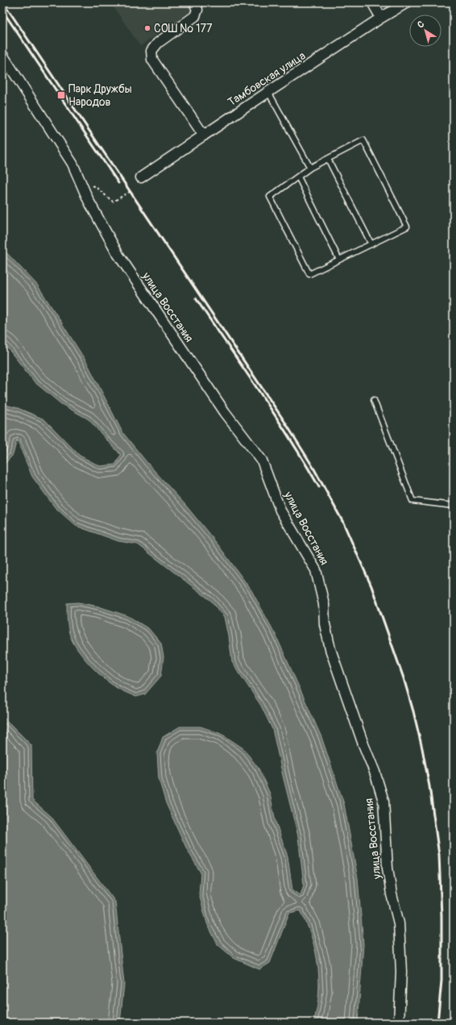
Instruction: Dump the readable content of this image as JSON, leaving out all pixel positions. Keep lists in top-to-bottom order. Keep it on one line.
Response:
{"streets":{"street":["Тамбовская улица","улица Восстания"]},"places":{"other":["СОШ № 177"],"transit":["Парк Дружбы Народов"]},"north":"top left"}
